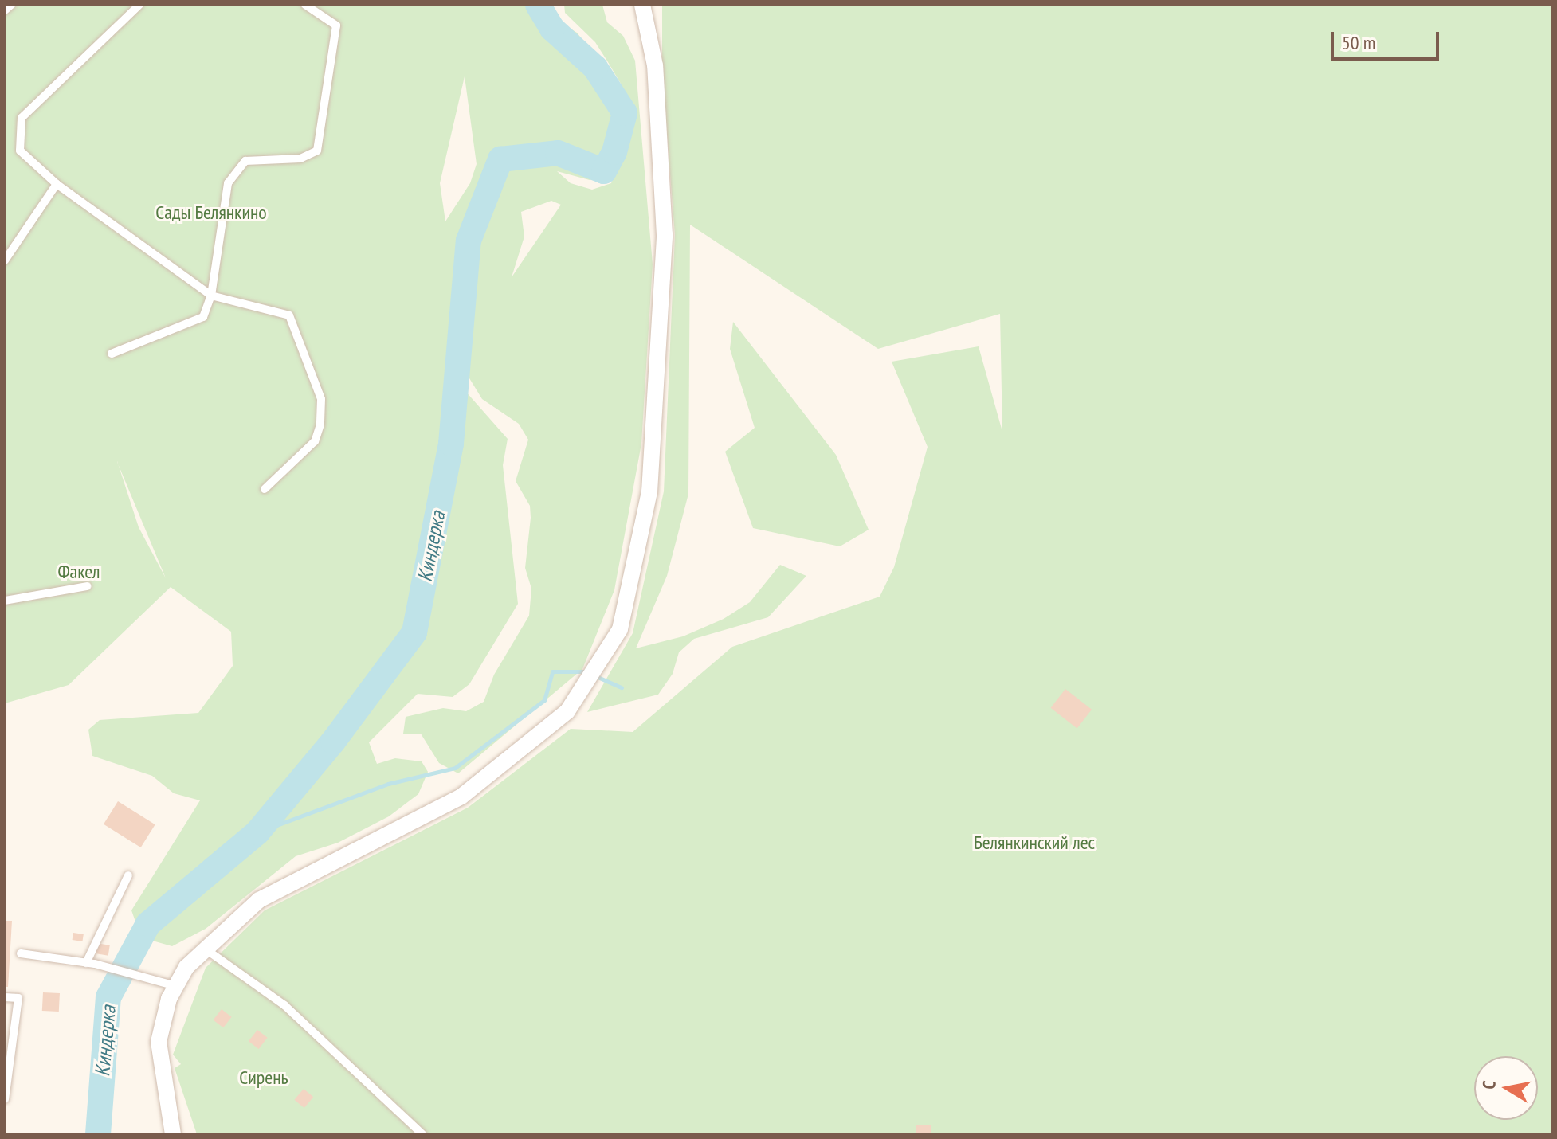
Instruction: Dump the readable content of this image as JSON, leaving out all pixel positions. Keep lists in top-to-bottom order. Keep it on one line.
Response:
{"water":["Киндерка"],"parks":["Сады Белянкино","Факел","Белянкинский лес","Сирень"],"scale_bar":"50 m","north":"left"}
